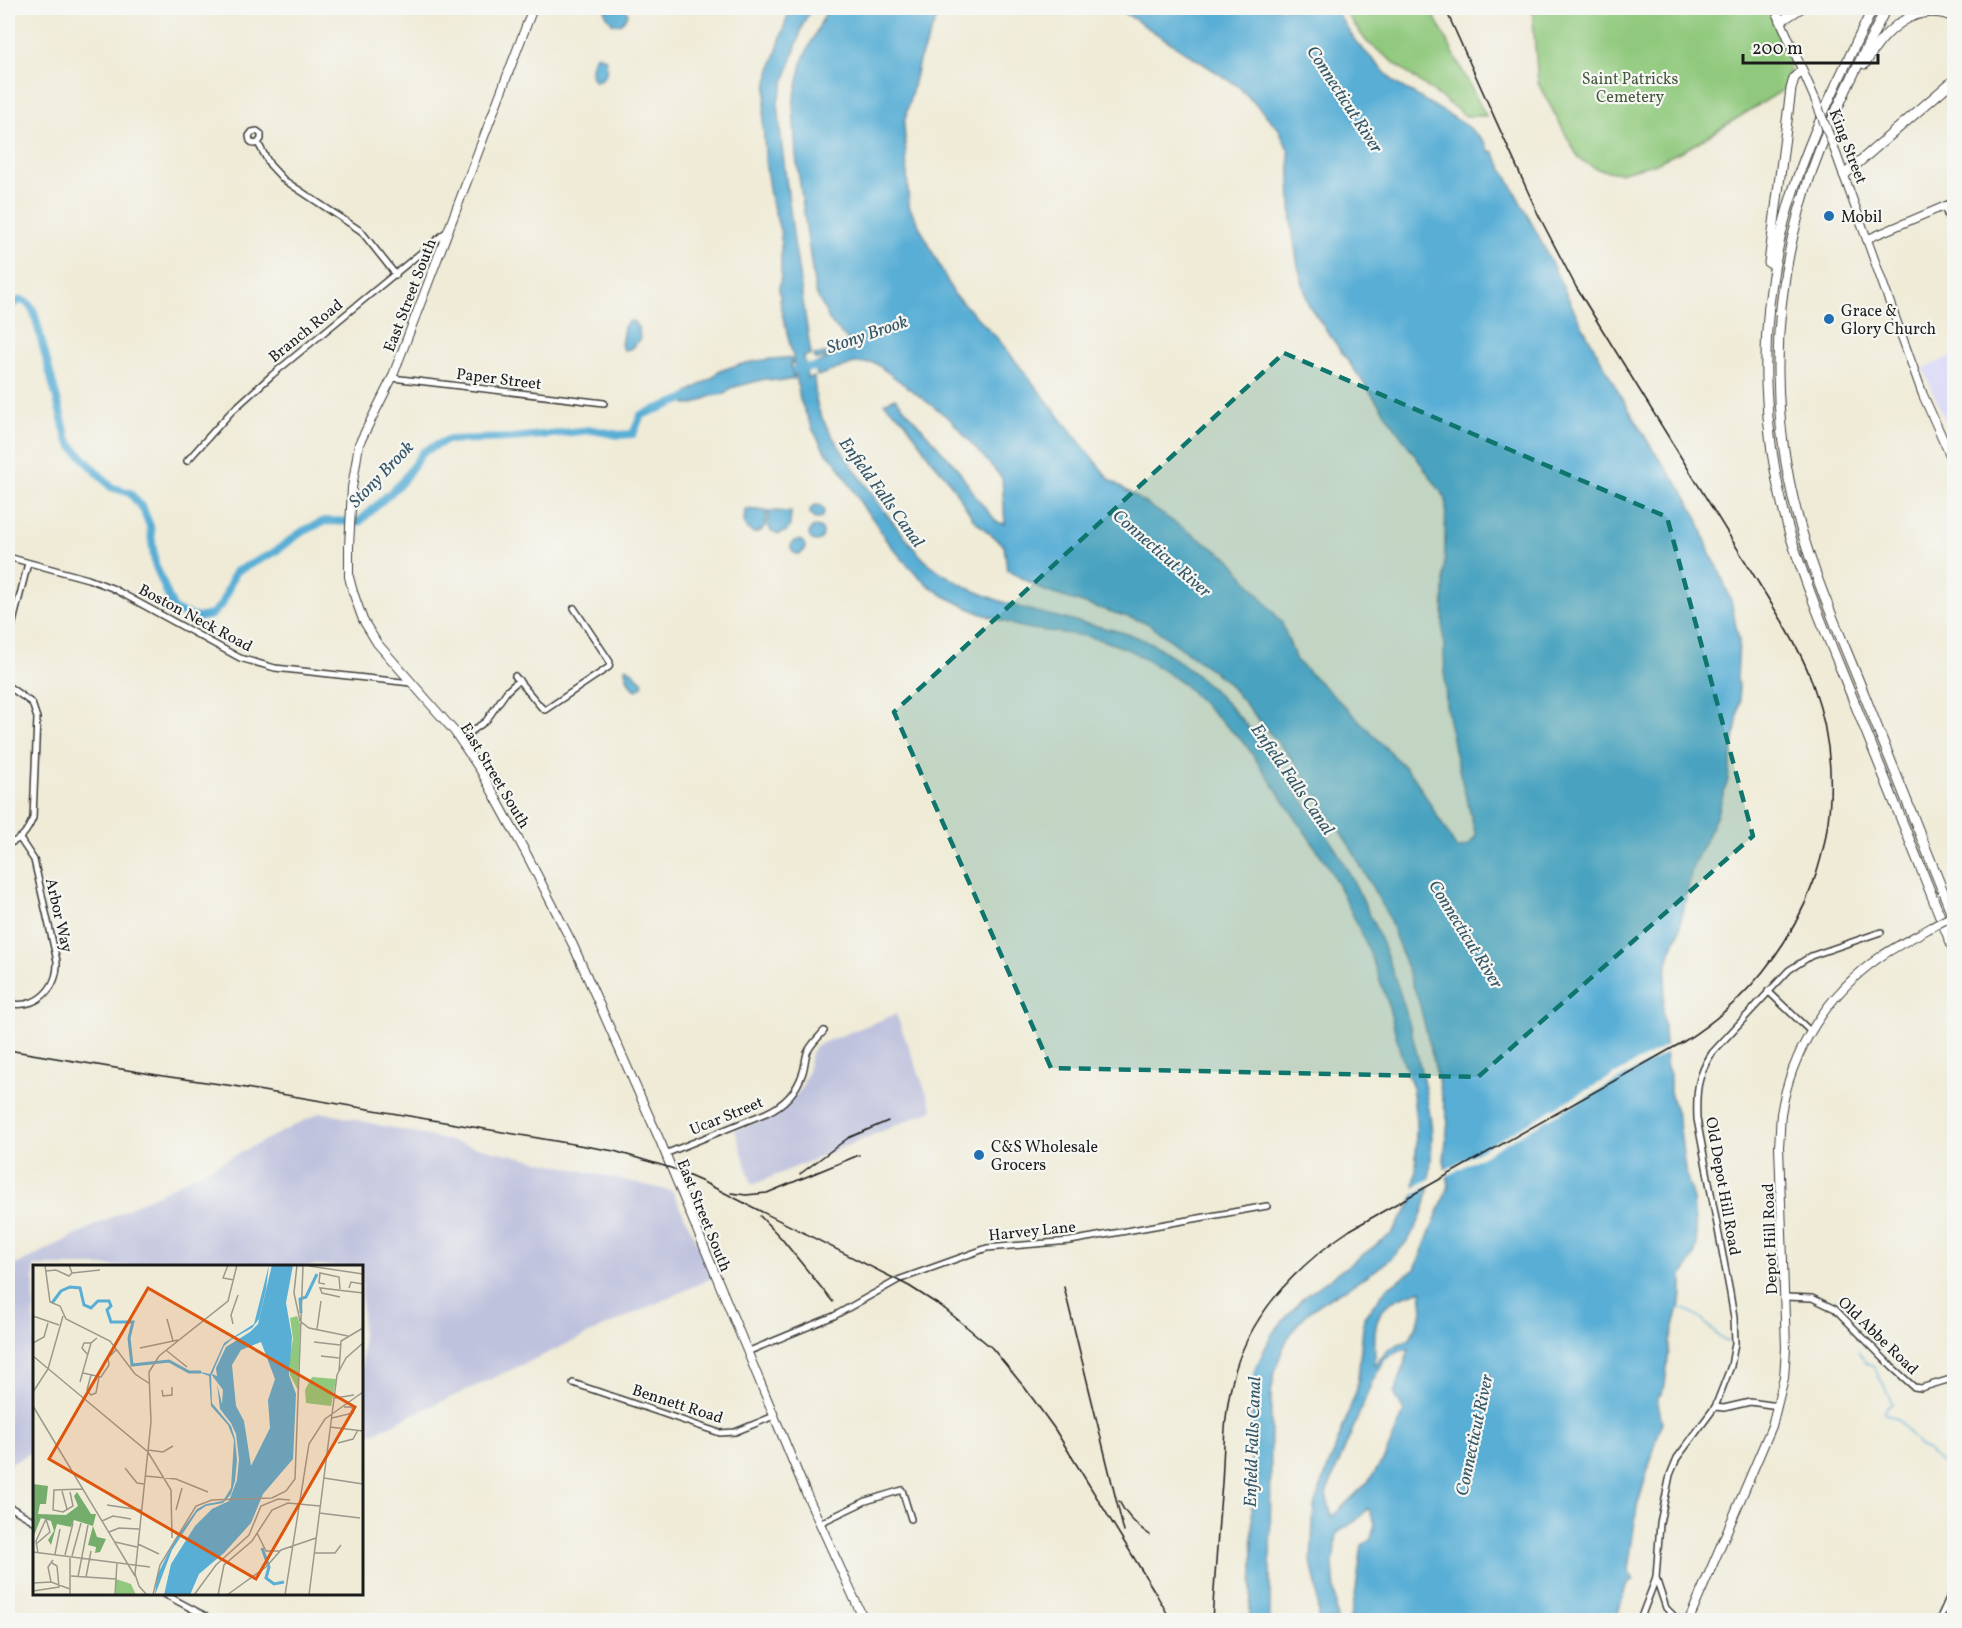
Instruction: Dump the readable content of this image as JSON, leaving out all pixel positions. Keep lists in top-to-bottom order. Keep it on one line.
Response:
{"streets":{"main road":["King Street","East Street South","Depot Hill Road"],"street":["Branch Road","Paper Street","Boston Neck Road","Arbor Way","Ucar Street","Old Depot Hill Road","Harvey Lane","Old Abbe Road","Bennett Road"]},"crossings":[["East Street South","Branch Road"],["East Street South","Paper Street"],["East Street South","Boston Neck Road"],["East Street South","Ucar Street"],["East Street South","Harvey Lane"],["East Street South","Bennett Road"],["Old Depot Hill Road","Depot Hill Road"],["Depot Hill Road","Old Abbe Road"]],"water":["Connecticut River","Stony Brook","Enfield Falls Canal"],"parks":["Saint Patricks Cemetery"],"places":["Mobil","Grace & Glory Church","C&S Wholesale Grocers"],"scale_bar":"200 m"}
